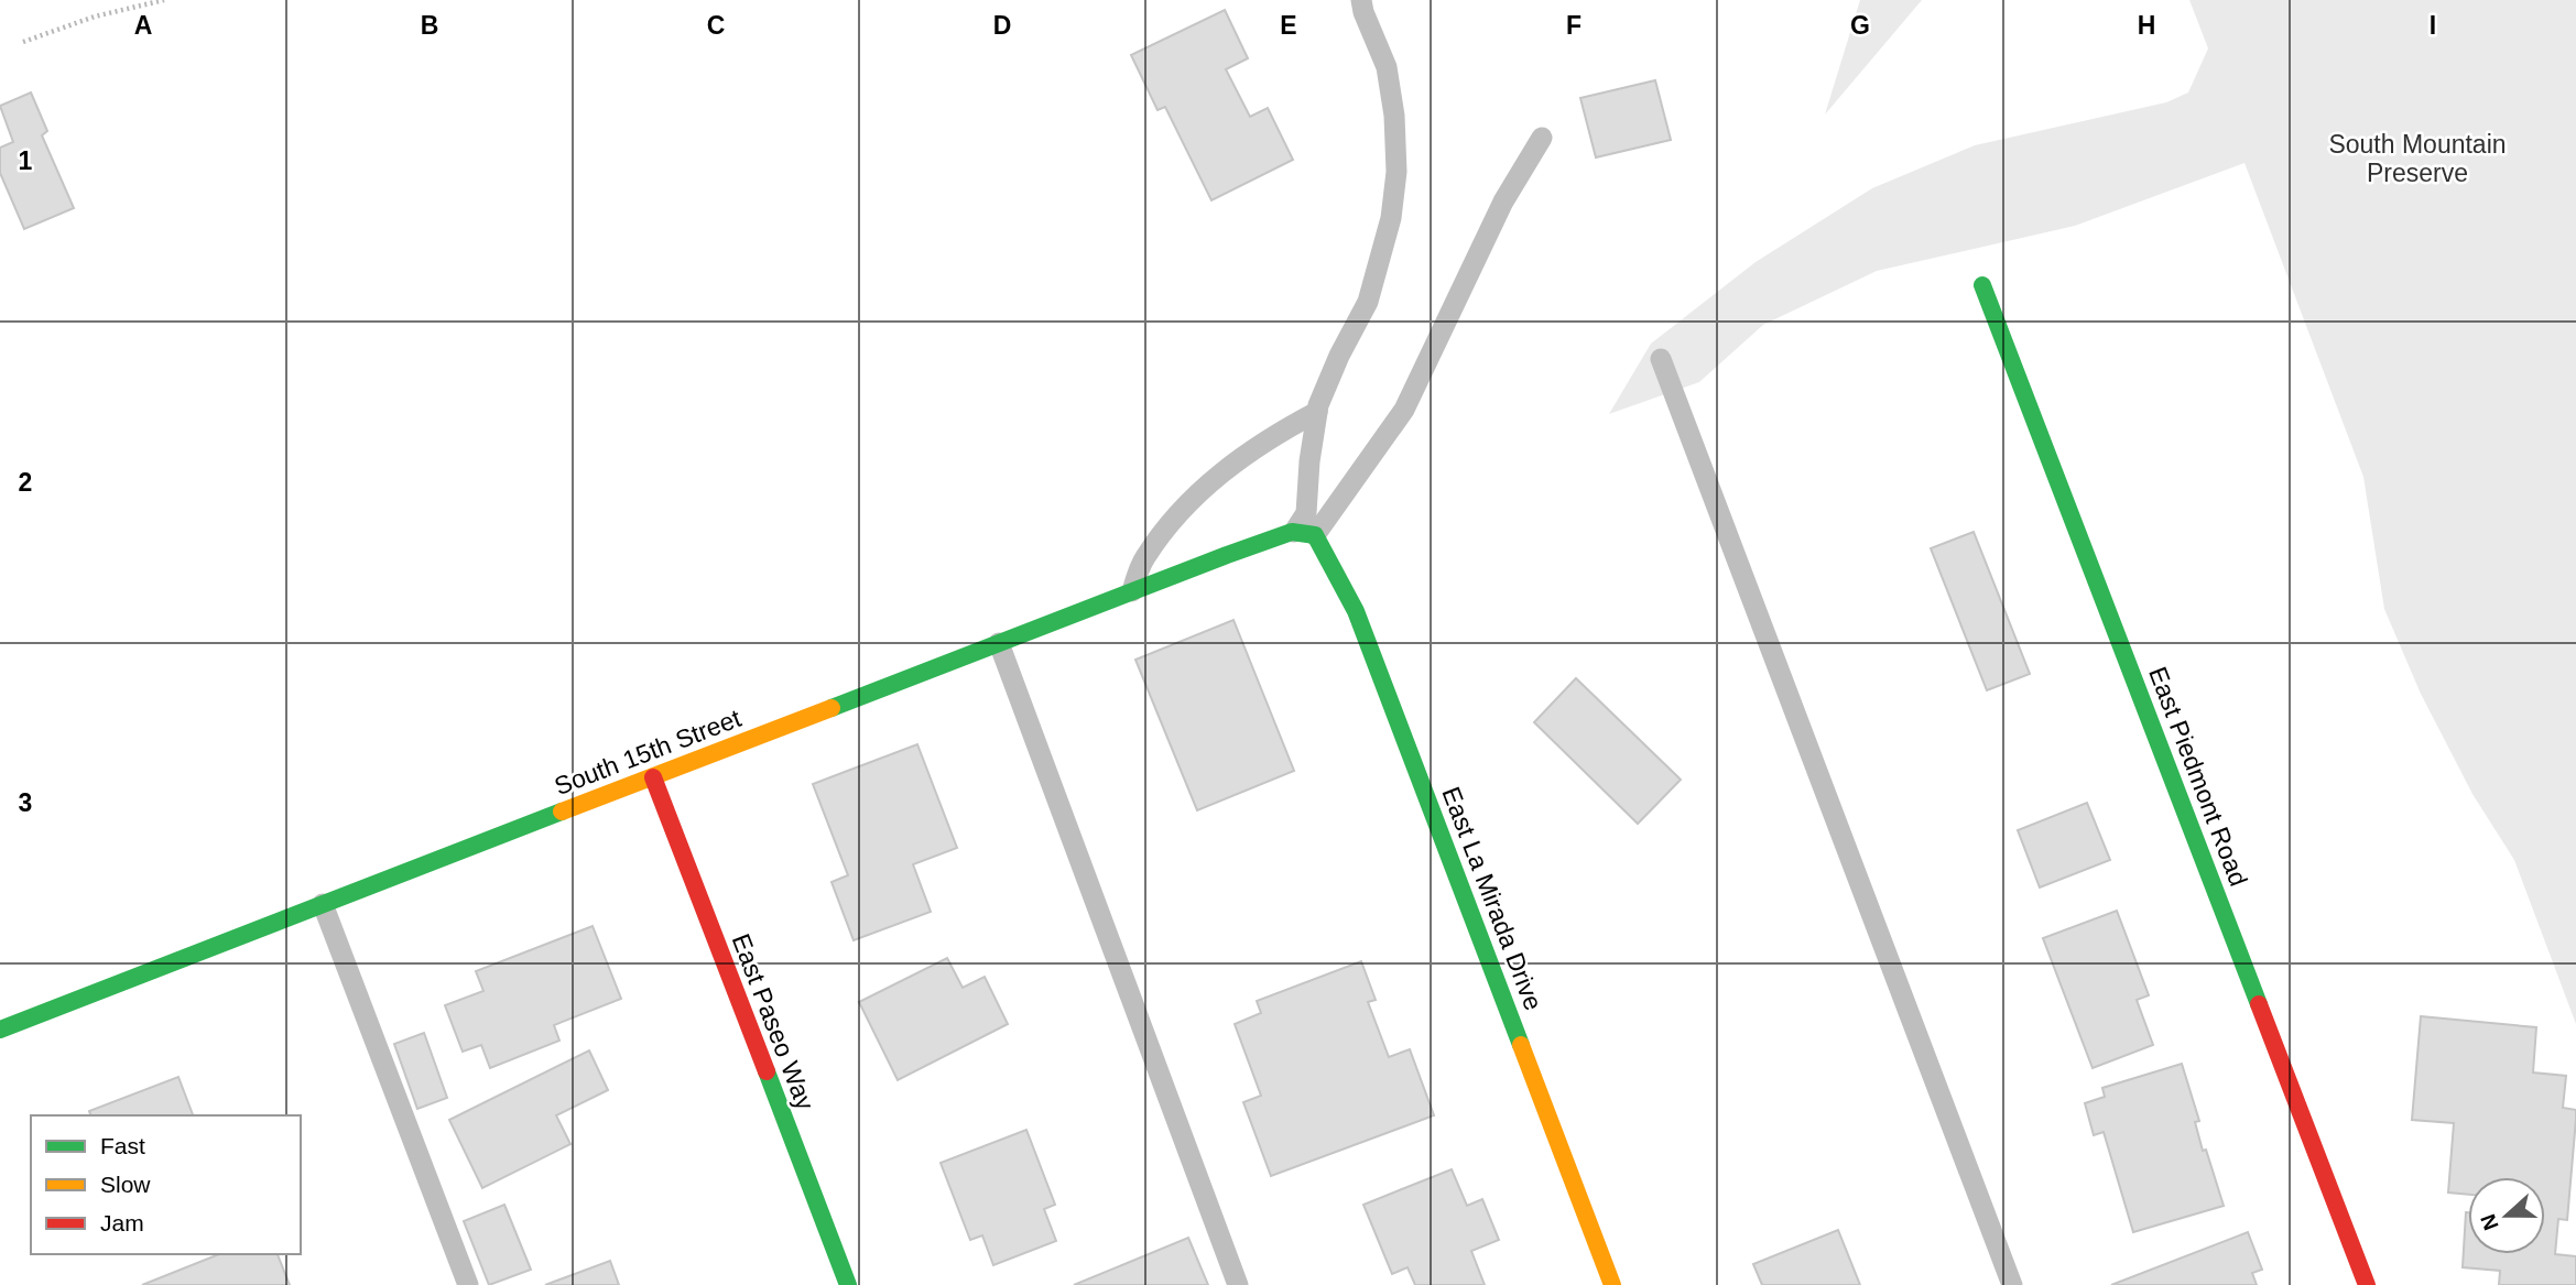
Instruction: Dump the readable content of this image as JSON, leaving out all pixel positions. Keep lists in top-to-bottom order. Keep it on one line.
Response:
{"streets":{"street":["South 15th Street","East Piedmont Road","East La Mirada Drive","East Paseo Way"]},"crossings":[["South 15th Street","East La Mirada Drive"],["South 15th Street","East Paseo Way"]],"parks":["South Mountain Preserve"],"legend":["Fast","Slow","Jam"],"north":"left","grid":{"columns":["A","B","C","D","E","F","G","H","I"],"rows":["1","2","3"]}}
